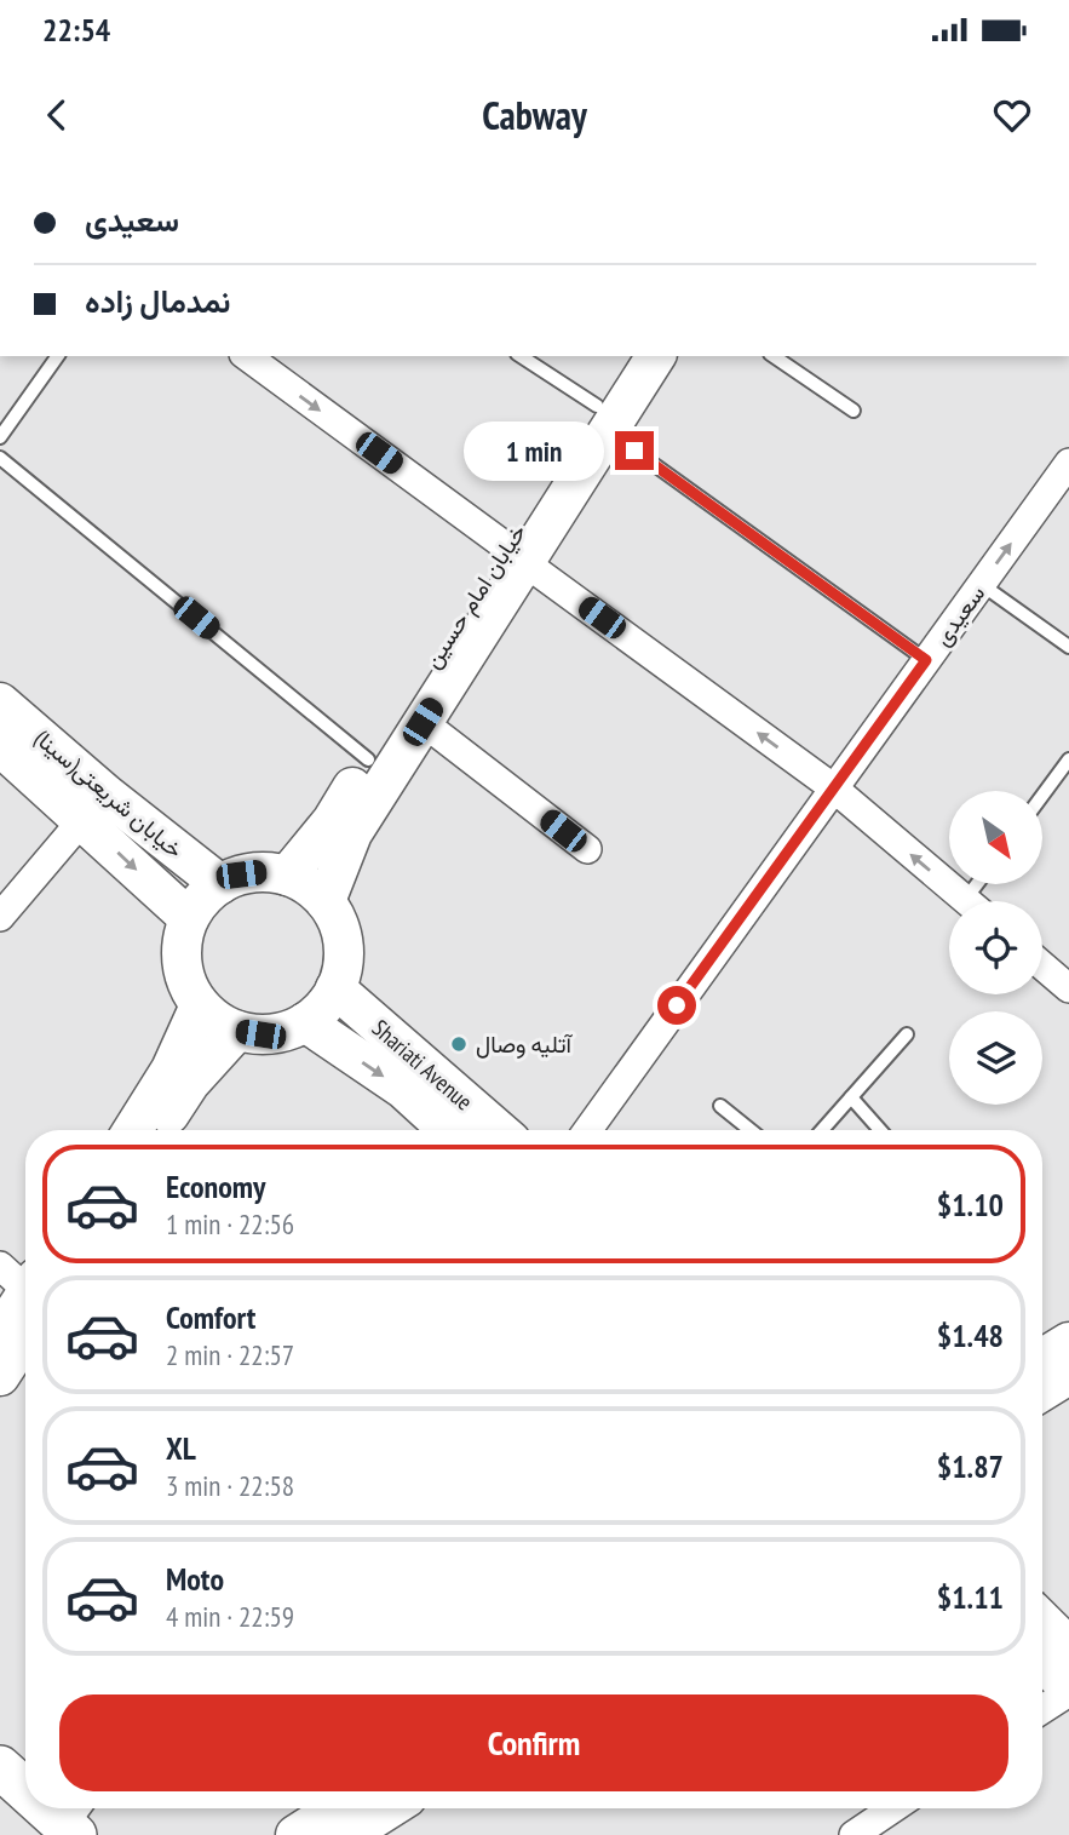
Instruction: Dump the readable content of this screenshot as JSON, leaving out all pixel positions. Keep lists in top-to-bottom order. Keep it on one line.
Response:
{"streets":{"main road":["خیابان امام حسین","خیابان شریعتی(سینا)","Shariati Avenue"],"street":["سعیدی"]},"crossings":[["خیابان امام حسین","خیابان شریعتی(سینا)"],["خیابان امام حسین","Shariati Avenue"],["خیابان شریعتی(سینا)","Shariati Avenue"]],"places":["آتلیه وصال"],"north":"bottom right","page":{"status":"22:54","header":"Cabway","banner":["سعیدی","نمدمال زاده"],"bubble":"1 min","list":[{"name":"Economy","note":"1 min · 22:56","value":"$1.10"},{"name":"Comfort","note":"2 min · 22:57","value":"$1.48"},{"name":"XL","note":"3 min · 22:58","value":"$1.87"},{"name":"Moto","note":"4 min · 22:59","value":"$1.11"}],"buttons":"Confirm"}}
